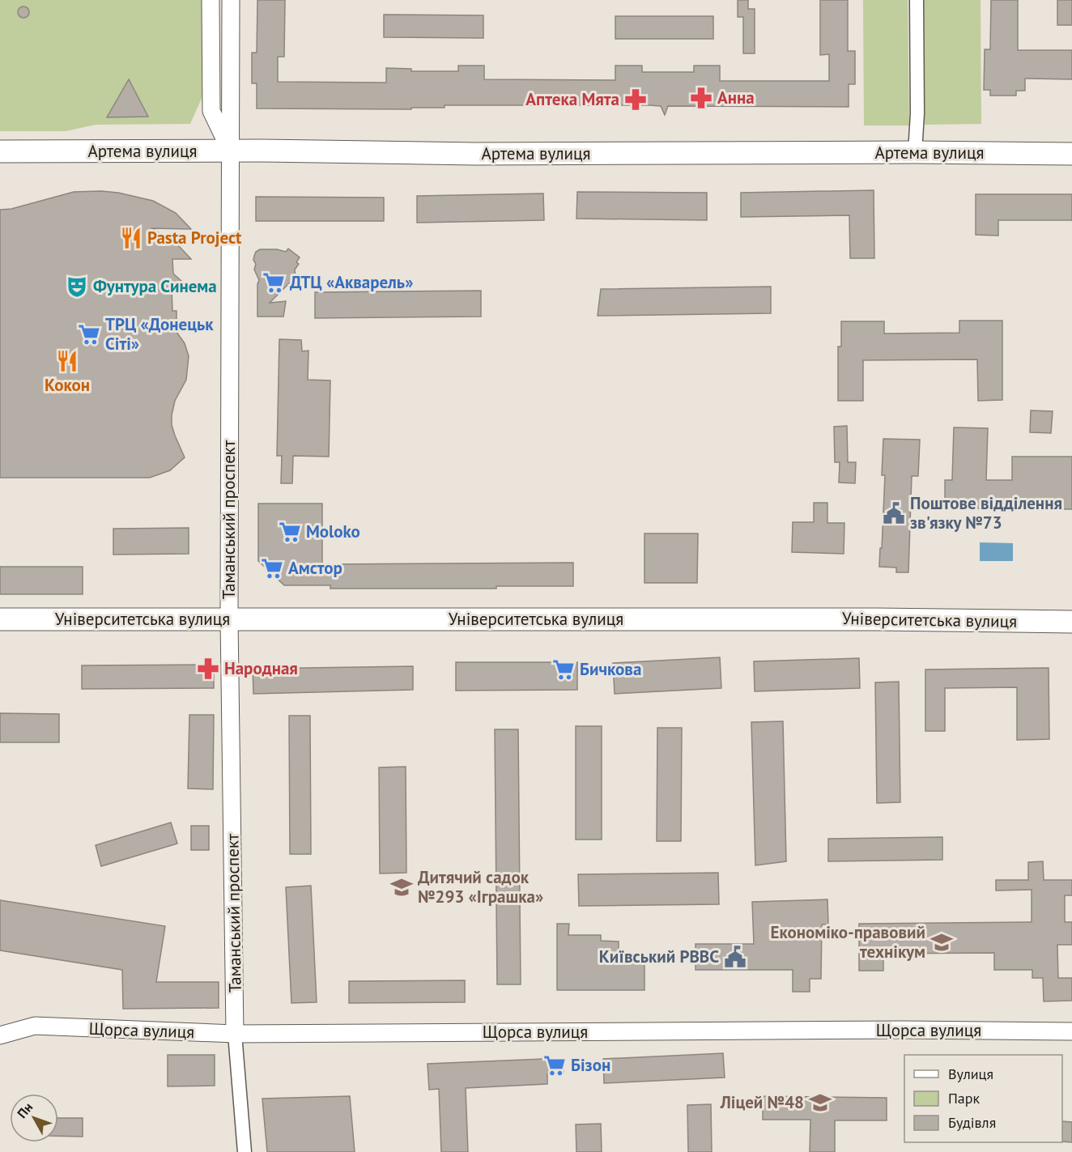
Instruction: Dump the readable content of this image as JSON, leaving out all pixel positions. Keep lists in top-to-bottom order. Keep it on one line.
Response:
{"streets":{"main road":["Артема вулиця","Університетська вулиця"],"street":["Таманський проспект","Щорса вулиця"]},"crossings":[["Артема вулиця","Таманський проспект"],["Таманський проспект","Університетська вулиця"],["Таманський проспект","Щорса вулиця"]],"places":{"pharmacy":["Анна","Аптека Мята","Народная"],"restaurant":["Pasta Project","Кокон"],"supermarket":["ДТЦ «Акварель»","ТРЦ «Донецьк Сіті»","Moloko","Амстор","Бичкова","Бізон"],"theatre":["Фунтура Синема"],"public building":["Поштове відділення зв'язку №73","Київський РВВС"],"school or university":["Дитячий садок №293 «Іграшка»","Економіко-правовий технікум","Ліцей №48"]},"legend":["Вулиця","Парк","Будівля"],"north":"top left"}
